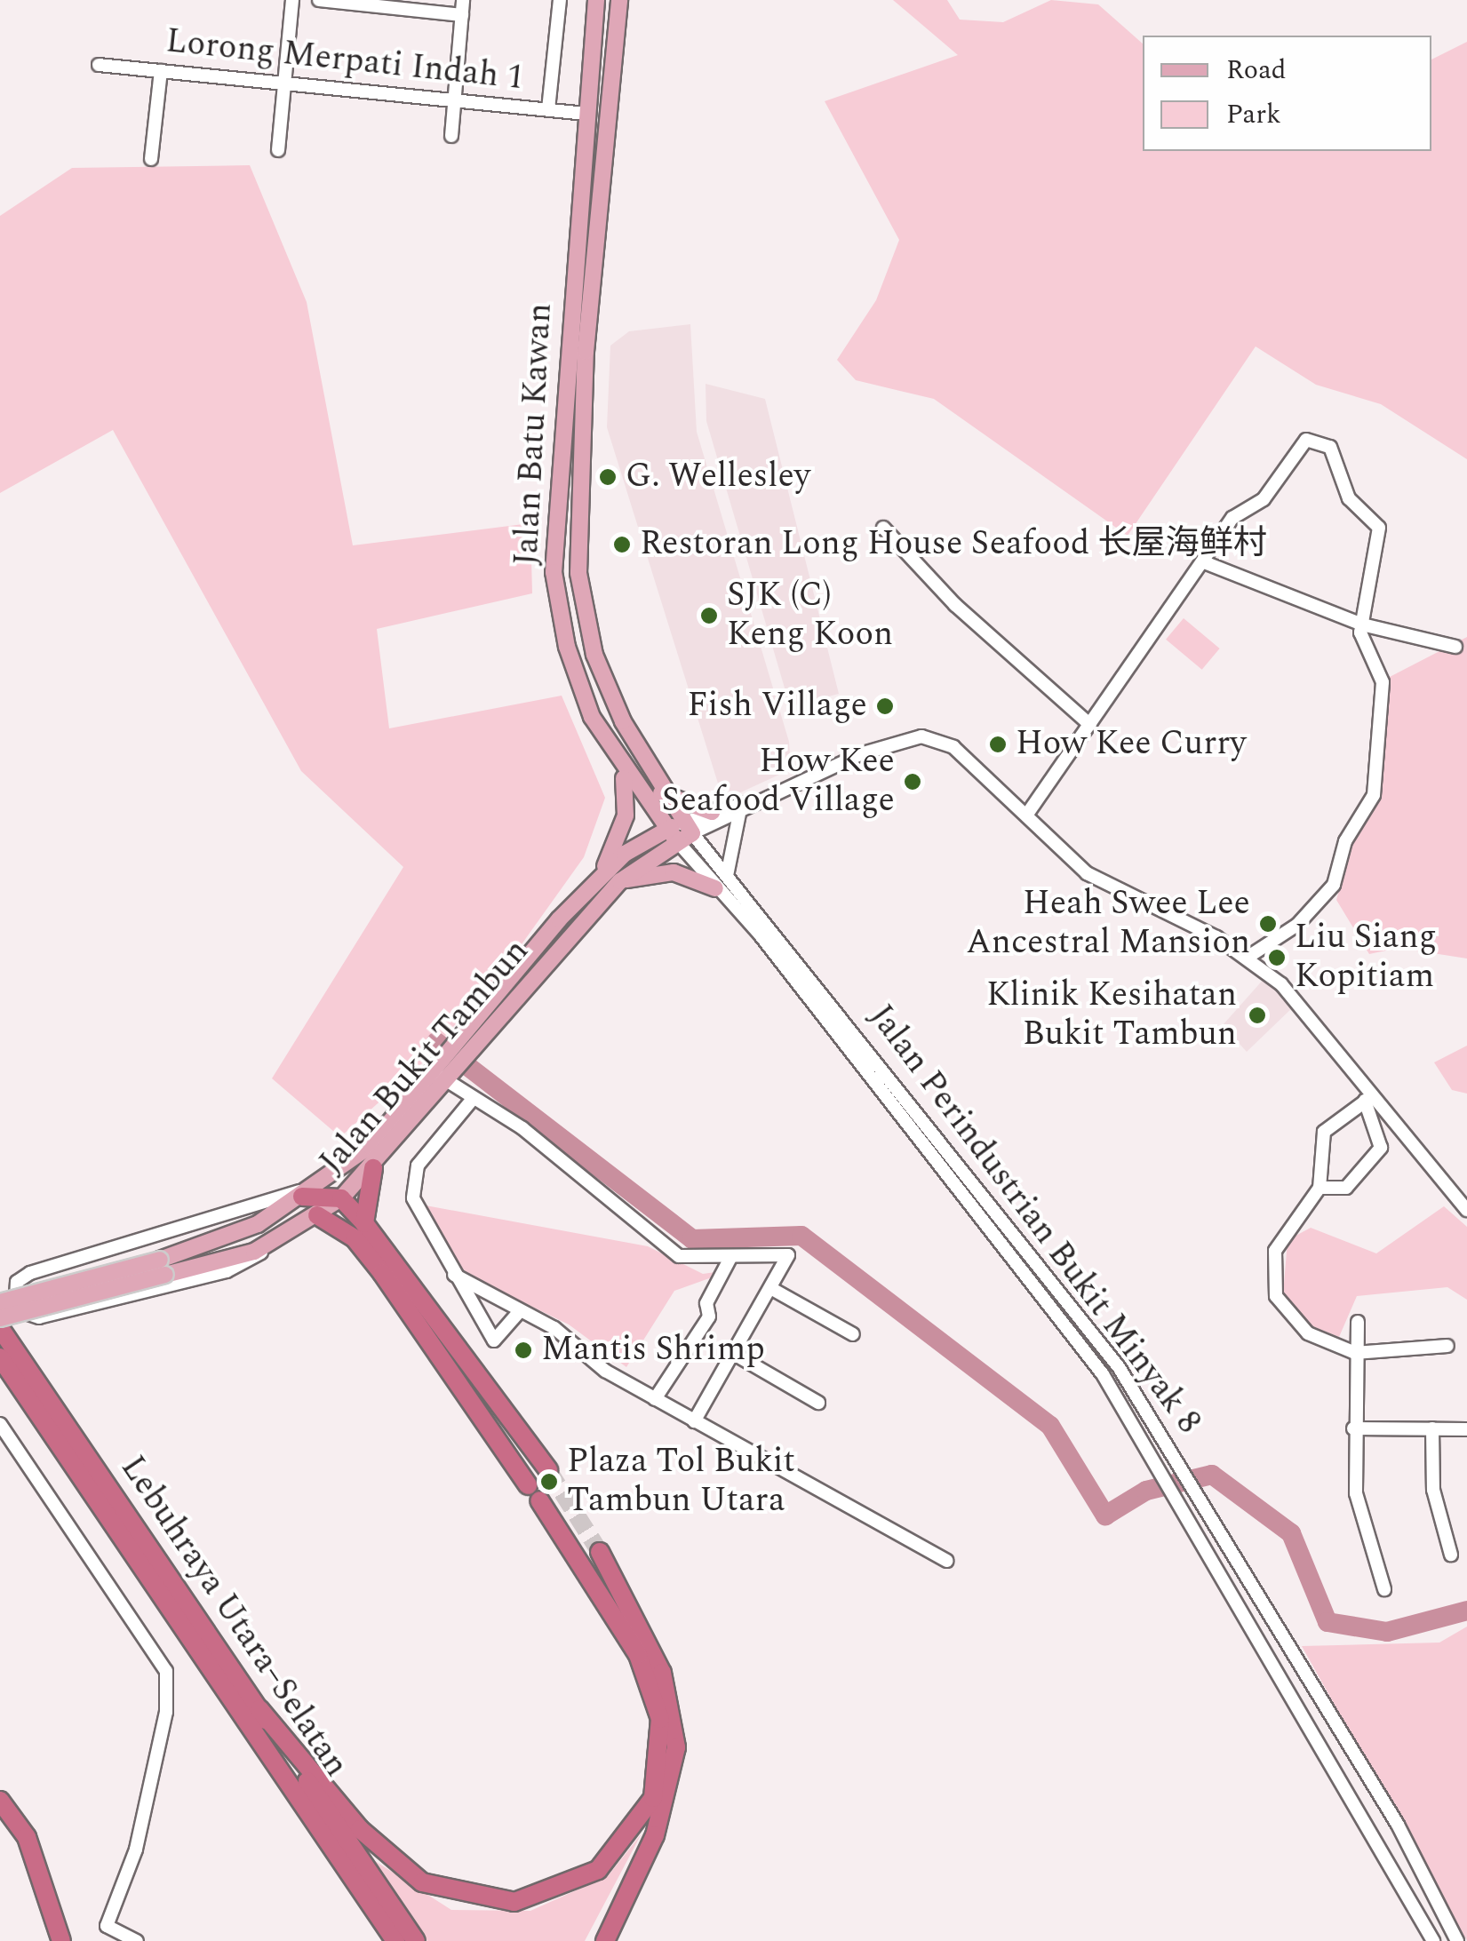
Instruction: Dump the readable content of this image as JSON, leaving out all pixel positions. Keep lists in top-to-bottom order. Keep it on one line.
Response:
{"streets":{"highway":["Lebuhraya Utara–Selatan"],"main road":["Jalan Batu Kawan","Jalan Bukit Tambun"],"street":["Lorong Merpati Indah 1","Jalan Perindustrian Bukit Minyak 8"]},"crossings":[["Lorong Merpati Indah 1","Jalan Batu Kawan"],["Jalan Batu Kawan","Jalan Bukit Tambun"],["Jalan Batu Kawan","Jalan Perindustrian Bukit Minyak 8"],["Jalan Bukit Tambun","Jalan Perindustrian Bukit Minyak 8"]],"places":["G. Wellesley","Restoran Long House Seafood 长屋海鲜村","SJK (C) Keng Koon","Fish Village","How Kee Curry","How Kee Seafood Village","Heah Swee Lee Ancestral Mansion","Liu Siang Kopitiam","Klinik Kesihatan Bukit Tambun","Mantis Shrimp","Plaza Tol Bukit Tambun Utara"],"legend":["Road","Park"]}
